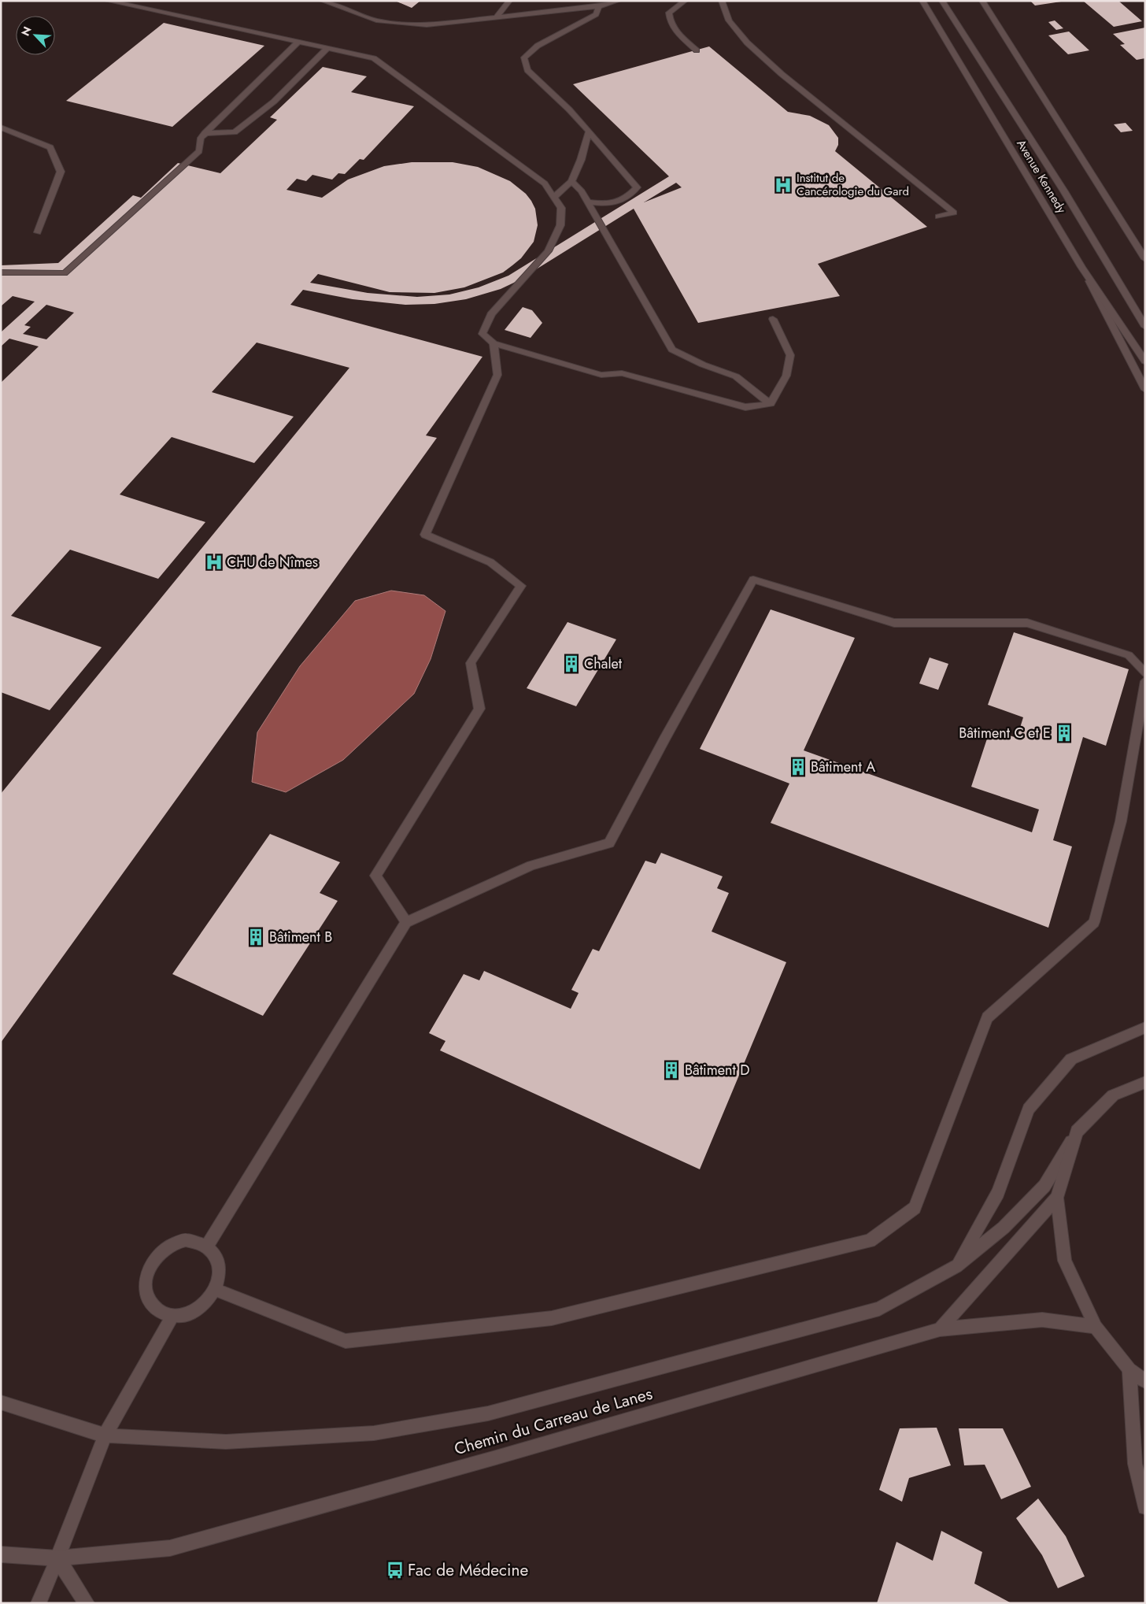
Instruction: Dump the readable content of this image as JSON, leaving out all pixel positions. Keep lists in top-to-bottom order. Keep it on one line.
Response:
{"streets":{"main road":["Avenue Kennedy","Chemin du Carreau de Lanes"]},"places":{"hospital":["Institut de Cancérologie du Gard","CHU de Nîmes"],"building":["Chalet","Bâtiment C et E","Bâtiment A","Bâtiment B","Bâtiment D"],"bus stop":["Fac de Médecine"]},"north":"top left"}
